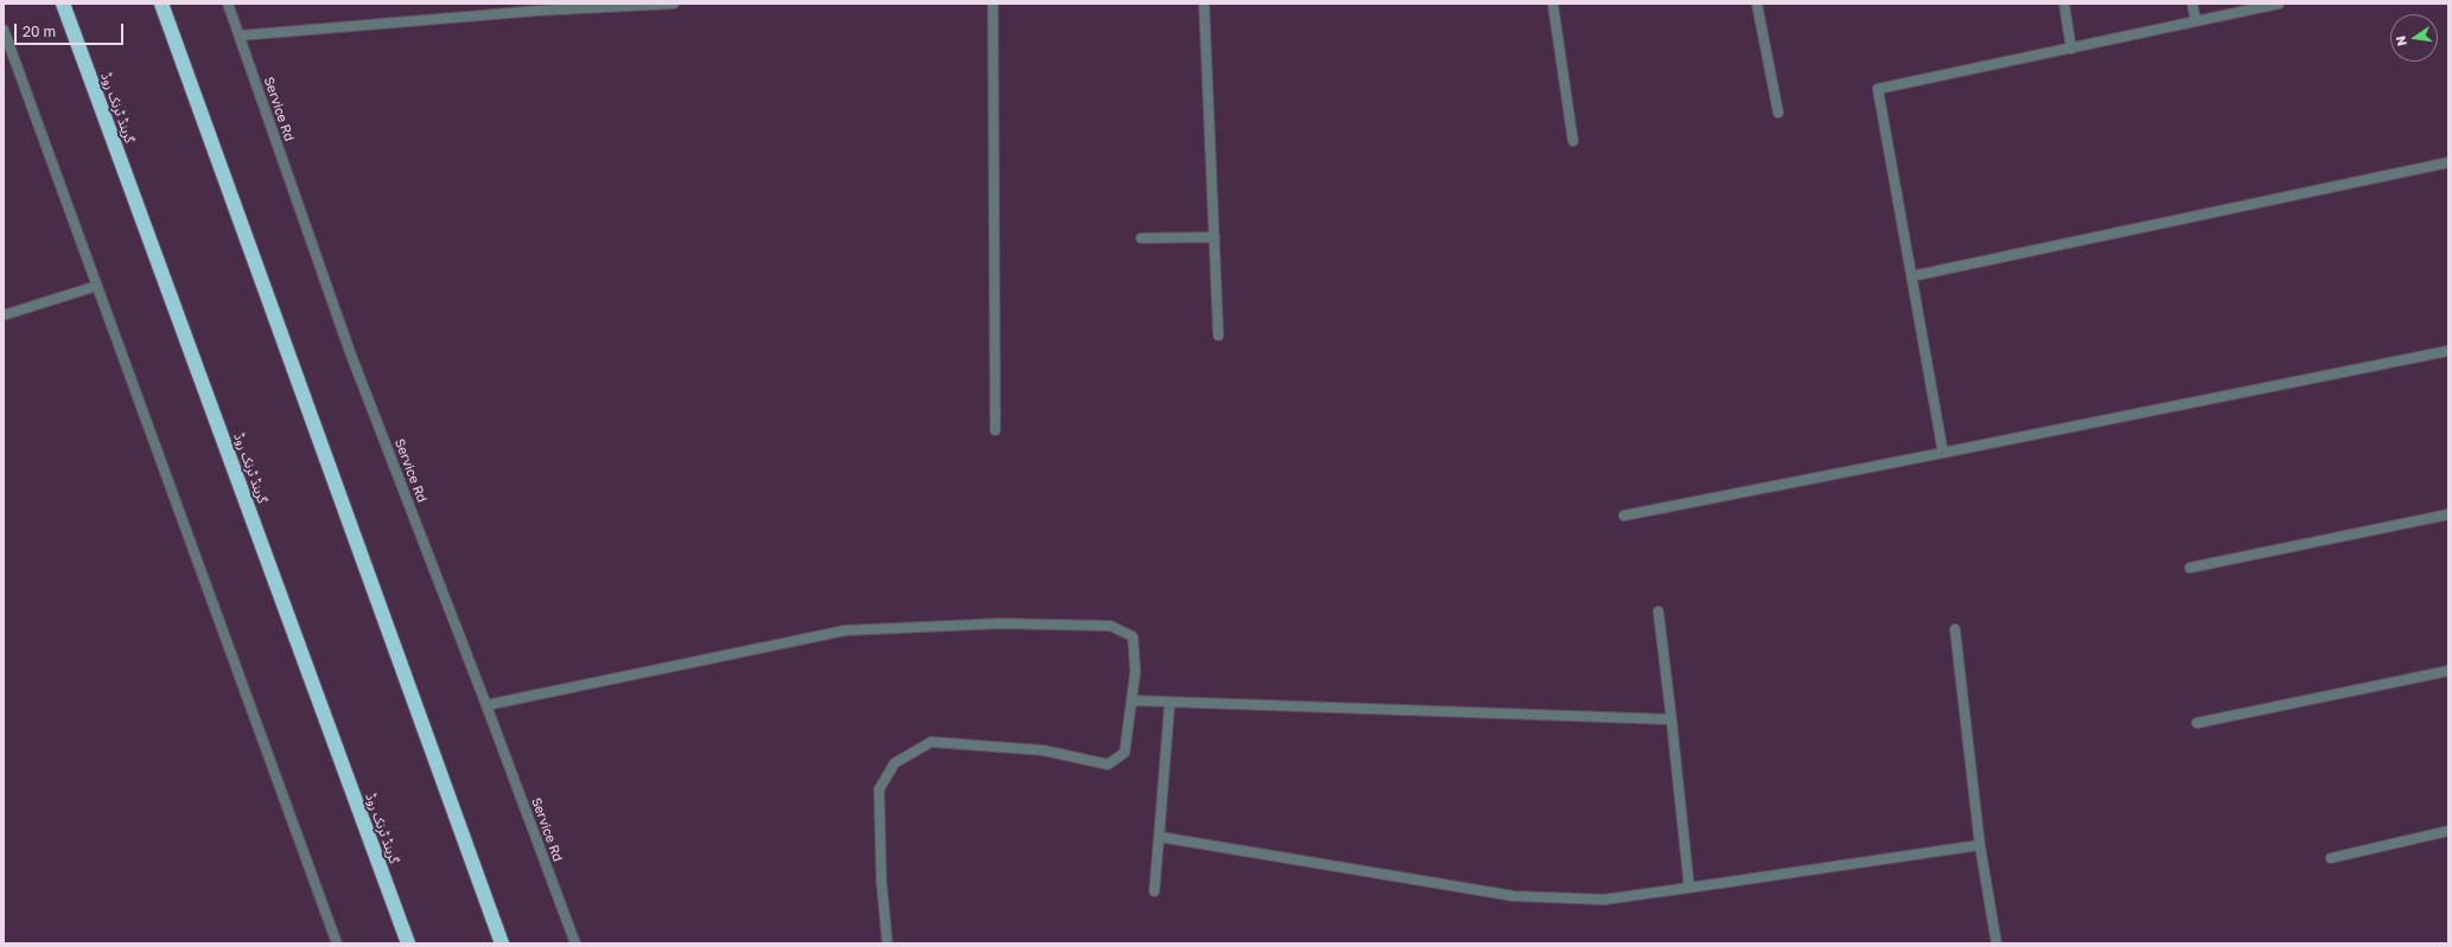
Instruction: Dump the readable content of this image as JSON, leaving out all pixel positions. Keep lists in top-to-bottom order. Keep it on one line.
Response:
{"streets":{"highway":["گرینڈ ٹرنک روڈ"],"street":["Service Rd"]},"scale_bar":"20 m","north":"left"}
